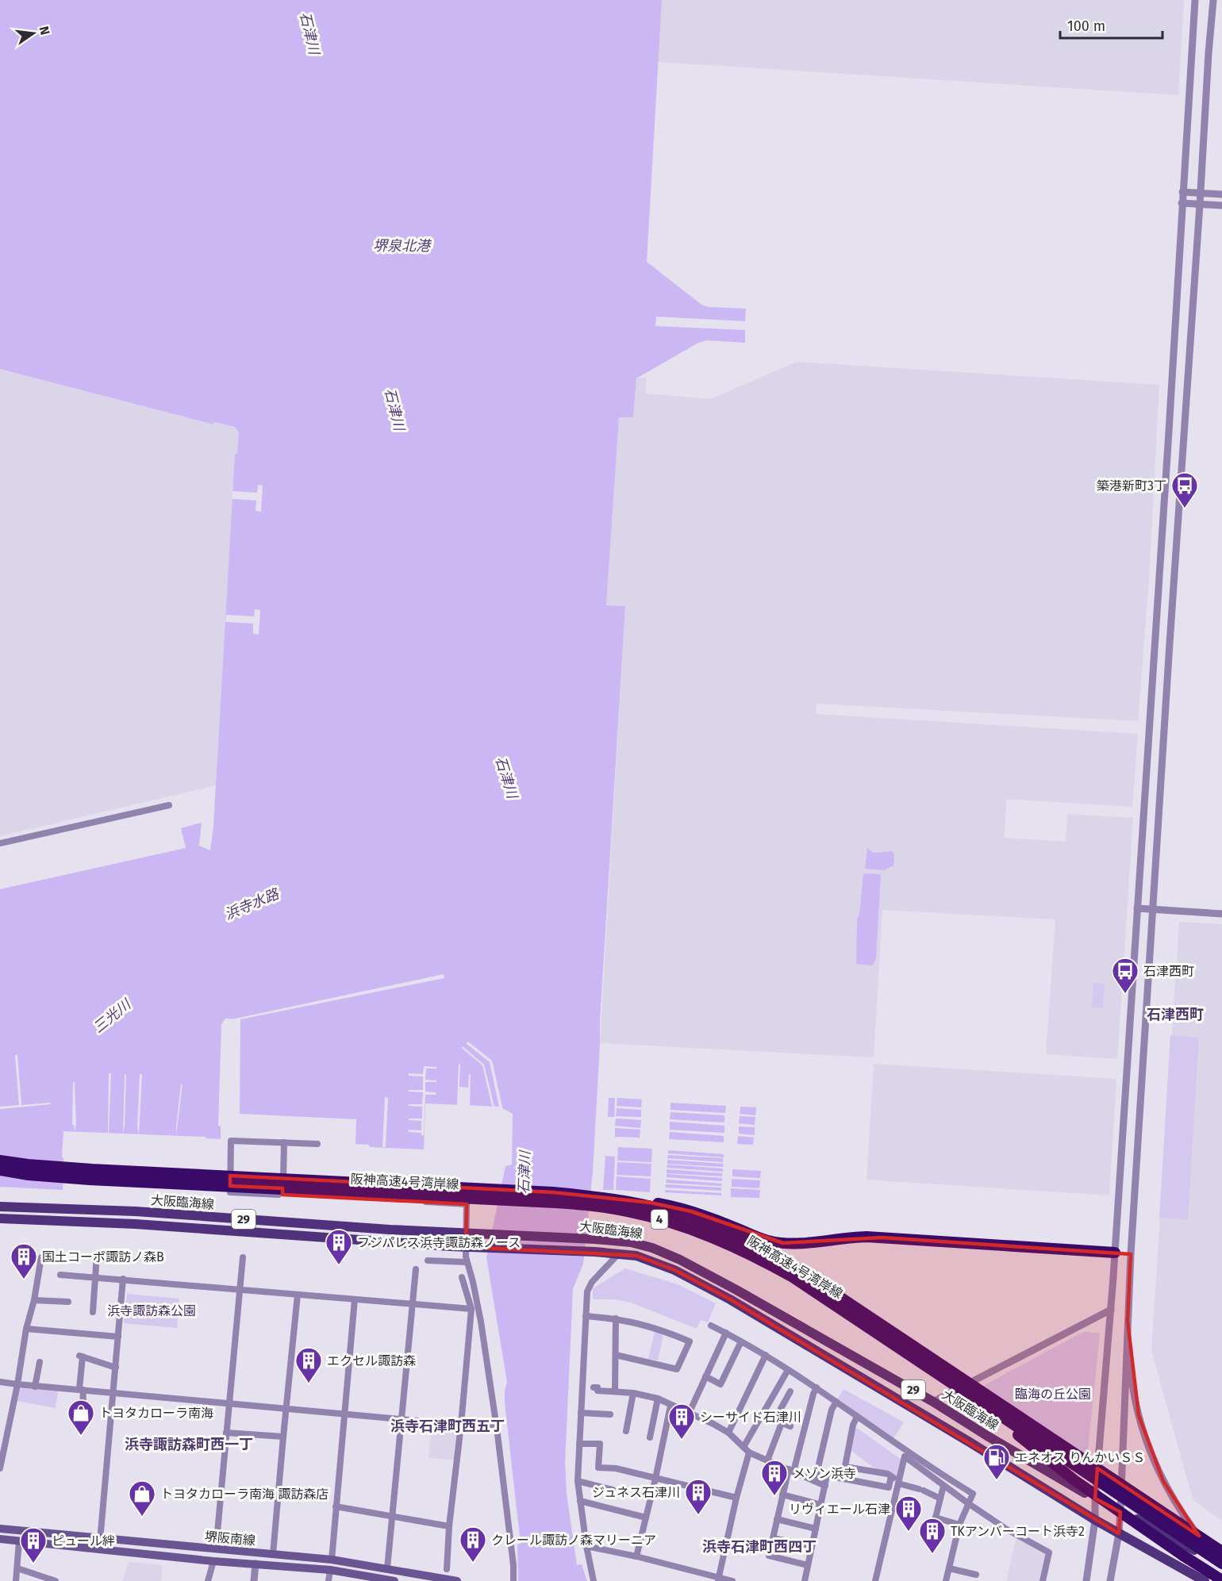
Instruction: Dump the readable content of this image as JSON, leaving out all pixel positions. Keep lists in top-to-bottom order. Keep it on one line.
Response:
{"streets":{"highway":["阪神高速4号湾岸線","4"],"main road":["大阪臨海線","29","堺阪南線"]},"crossings":[["阪神高速4号湾岸線","大阪臨海線"]],"districts":["石津西町","浜寺石津町西五丁","浜寺諏訪森町西一丁","浜寺石津町西四丁"],"water":["石津川","堺泉北港","浜寺水路","三光川"],"parks":["浜寺諏訪森公園","臨海の丘公園"],"places":{"bus stop":["築港新町3丁","石津西町"],"building":["フジパレス浜寺諏訪森ノース","国土コーポ諏訪ノ森B","エクセル諏訪森","シーサイド石津川","メゾン浜寺","ジュネス石津川","リヴィエール石津","TKアンバーコート浜寺2","クレール諏訪ノ森マリーニア","ピュール絆"],"shop":["トヨタカローラ南海","トヨタカローラ南海 諏訪森店"],"fuel station":["エネオス りんかいＳＳ"]},"scale_bar":"100 m","north":"right"}
